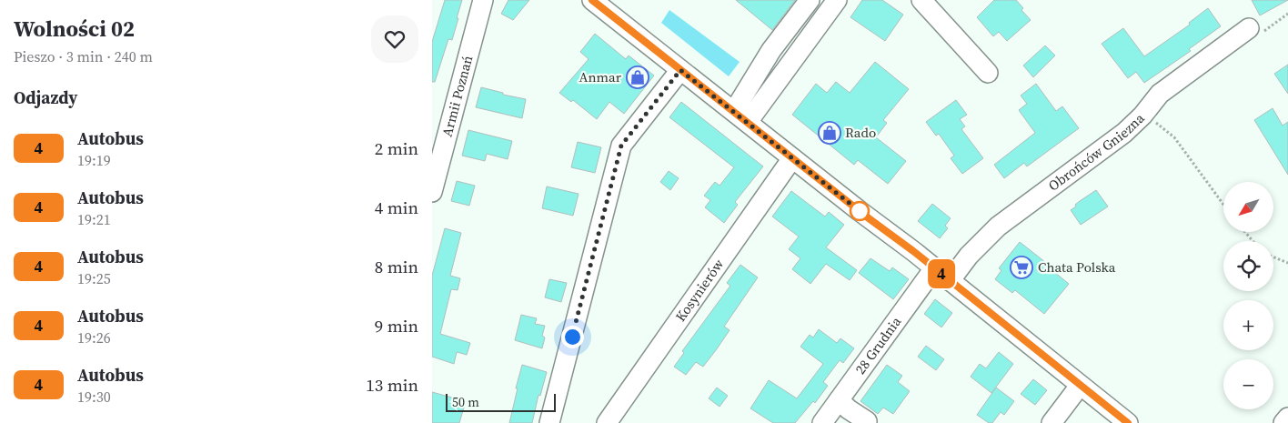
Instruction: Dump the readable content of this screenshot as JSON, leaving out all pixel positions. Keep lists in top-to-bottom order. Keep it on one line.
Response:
{"streets":{"street":["Armii Poznań","Obrońców Gniezna","Kosynierów","28 Grudnia"]},"places":{"shop":["Anmar","Rado"],"supermarket":["Chata Polska"]},"lines":["bus line 4"],"scale_bar":"50 m","north":"bottom left","page":{"heading":[["Wolności 02","Pieszo · 3 min · 240 m"],"Odjazdy"],"on_map":"4","list":[{"mark":"4","name":"Autobus","note":"19:19","value":"2 min"},{"mark":"4","name":"Autobus","note":"19:21","value":"4 min"},{"mark":"4","name":"Autobus","note":"19:25","value":"8 min"},{"mark":"4","name":"Autobus","note":"19:26","value":"9 min"},{"mark":"4","name":"Autobus","note":"19:30","value":"13 min"}],"map_buttons":["+","−"],"scale":"50 m"}}
